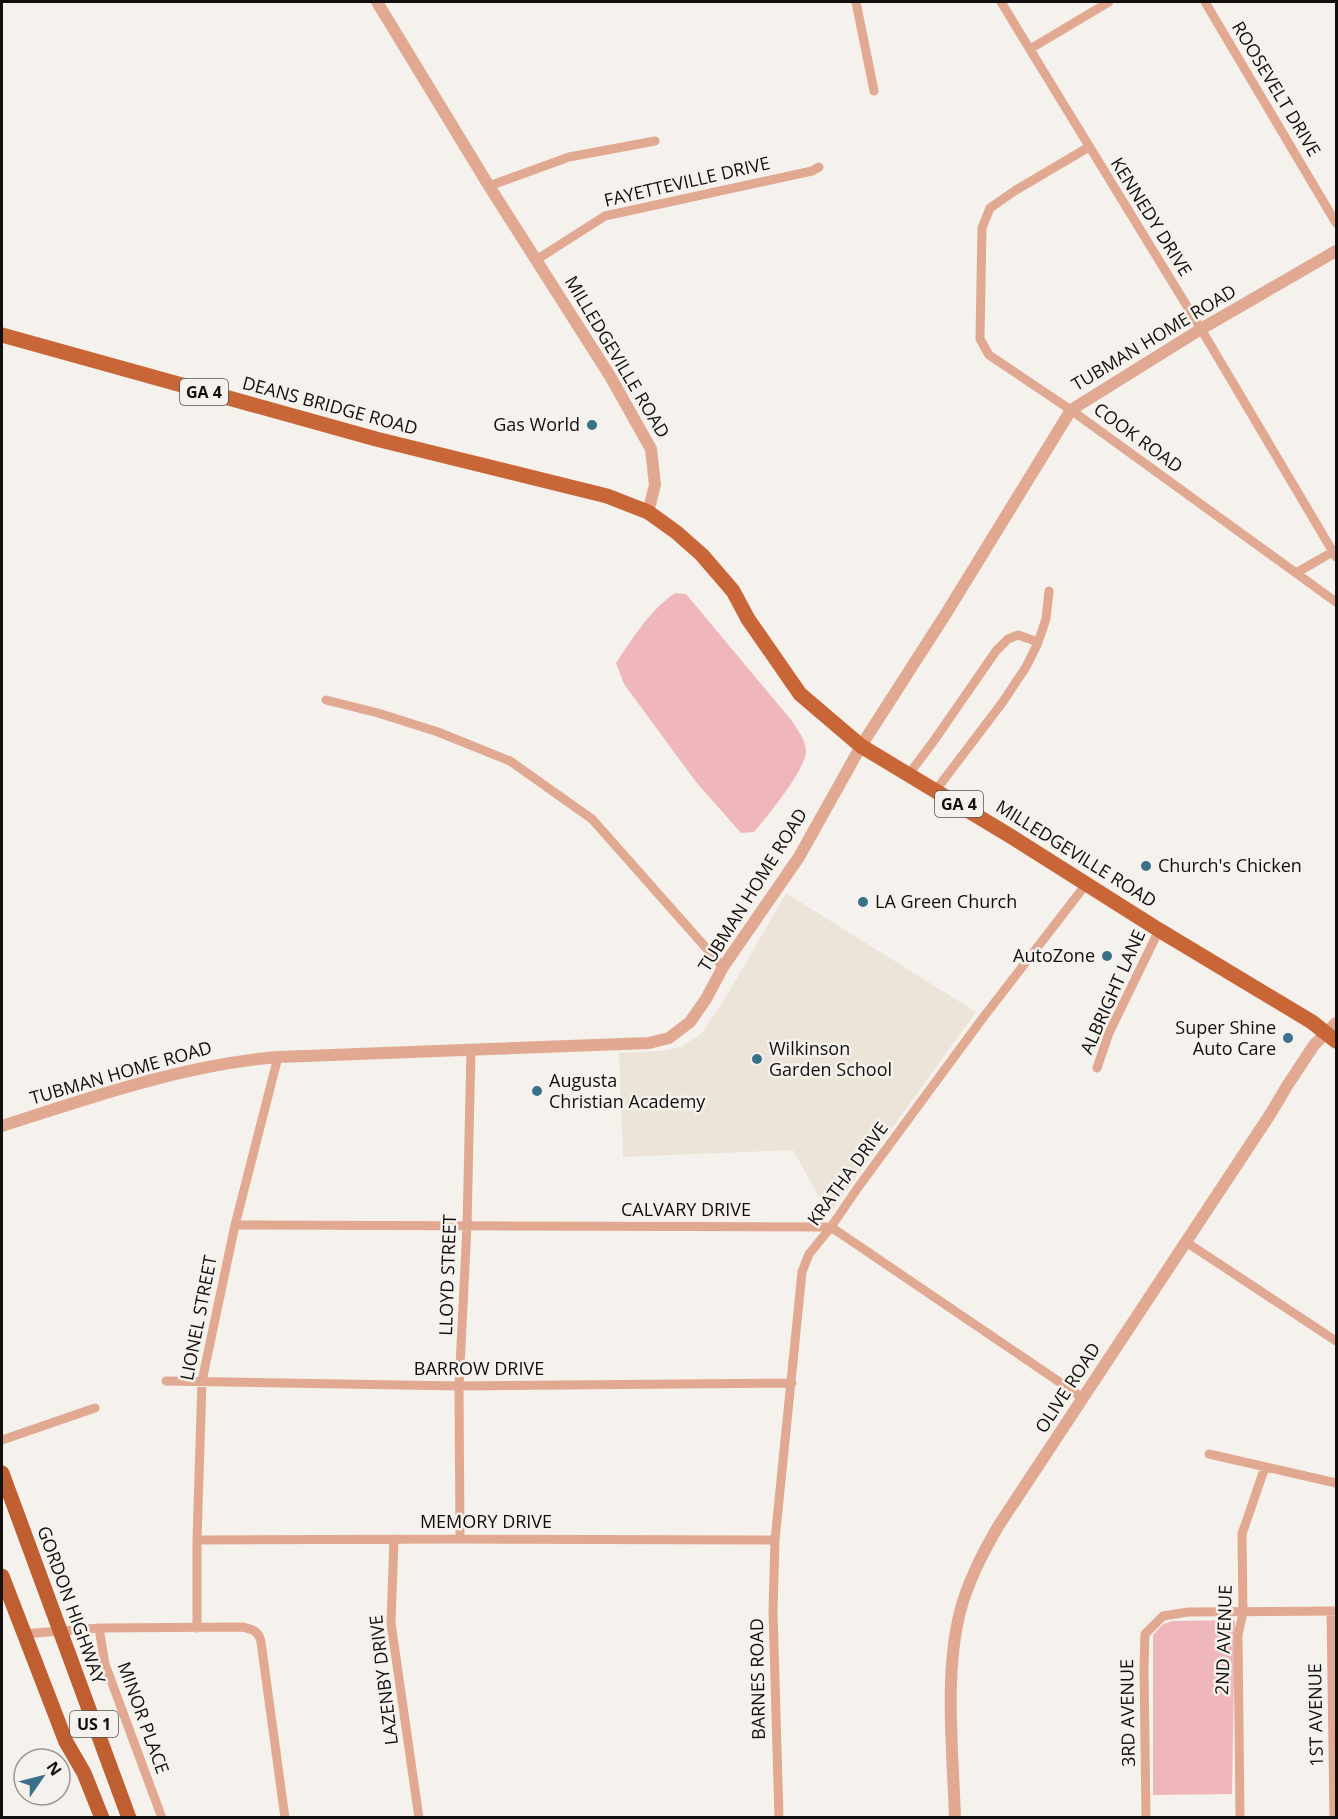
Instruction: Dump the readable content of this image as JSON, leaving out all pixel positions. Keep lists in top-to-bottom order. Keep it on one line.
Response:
{"streets":{"highway":["GORDON HIGHWAY","US 1"],"main road":["MILLEDGEVILLE ROAD","GA 4","DEANS BRIDGE ROAD"],"street":["ROOSEVELT DRIVE","FAYETTEVILLE DRIVE","KENNEDY DRIVE","TUBMAN HOME ROAD","COOK ROAD","ALBRIGHT LANE","KRATHA DRIVE","CALVARY DRIVE","LLOYD STREET","LIONEL STREET","BARROW DRIVE","OLIVE ROAD","MEMORY DRIVE","2ND AVENUE","BARNES ROAD","LAZENBY DRIVE","3RD AVENUE","1ST AVENUE","MINOR PLACE"]},"crossings":[["FAYETTEVILLE DRIVE","MILLEDGEVILLE ROAD"],["KENNEDY DRIVE","TUBMAN HOME ROAD"],["KENNEDY DRIVE","COOK ROAD"],["TUBMAN HOME ROAD","MILLEDGEVILLE ROAD"],["TUBMAN HOME ROAD","COOK ROAD"],["TUBMAN HOME ROAD","LLOYD STREET"],["TUBMAN HOME ROAD","LIONEL STREET"],["MILLEDGEVILLE ROAD","DEANS BRIDGE ROAD"],["MILLEDGEVILLE ROAD","ALBRIGHT LANE"],["MILLEDGEVILLE ROAD","KRATHA DRIVE"],["MILLEDGEVILLE ROAD","OLIVE ROAD"],["KRATHA DRIVE","CALVARY DRIVE"],["KRATHA DRIVE","BARROW DRIVE"],["KRATHA DRIVE","MEMORY DRIVE"],["KRATHA DRIVE","BARNES ROAD"],["CALVARY DRIVE","LLOYD STREET"],["CALVARY DRIVE","LIONEL STREET"],["LLOYD STREET","BARROW DRIVE"],["LLOYD STREET","MEMORY DRIVE"],["LIONEL STREET","BARROW DRIVE"],["LIONEL STREET","MEMORY DRIVE"],["MEMORY DRIVE","BARNES ROAD"],["MEMORY DRIVE","LAZENBY DRIVE"],["2ND AVENUE","3RD AVENUE"]],"places":["Gas World","Church's Chicken","LA Green Church","AutoZone","Super Shine Auto Care","Wilkinson Garden School","Augusta Christian Academy"],"north":"top right"}
